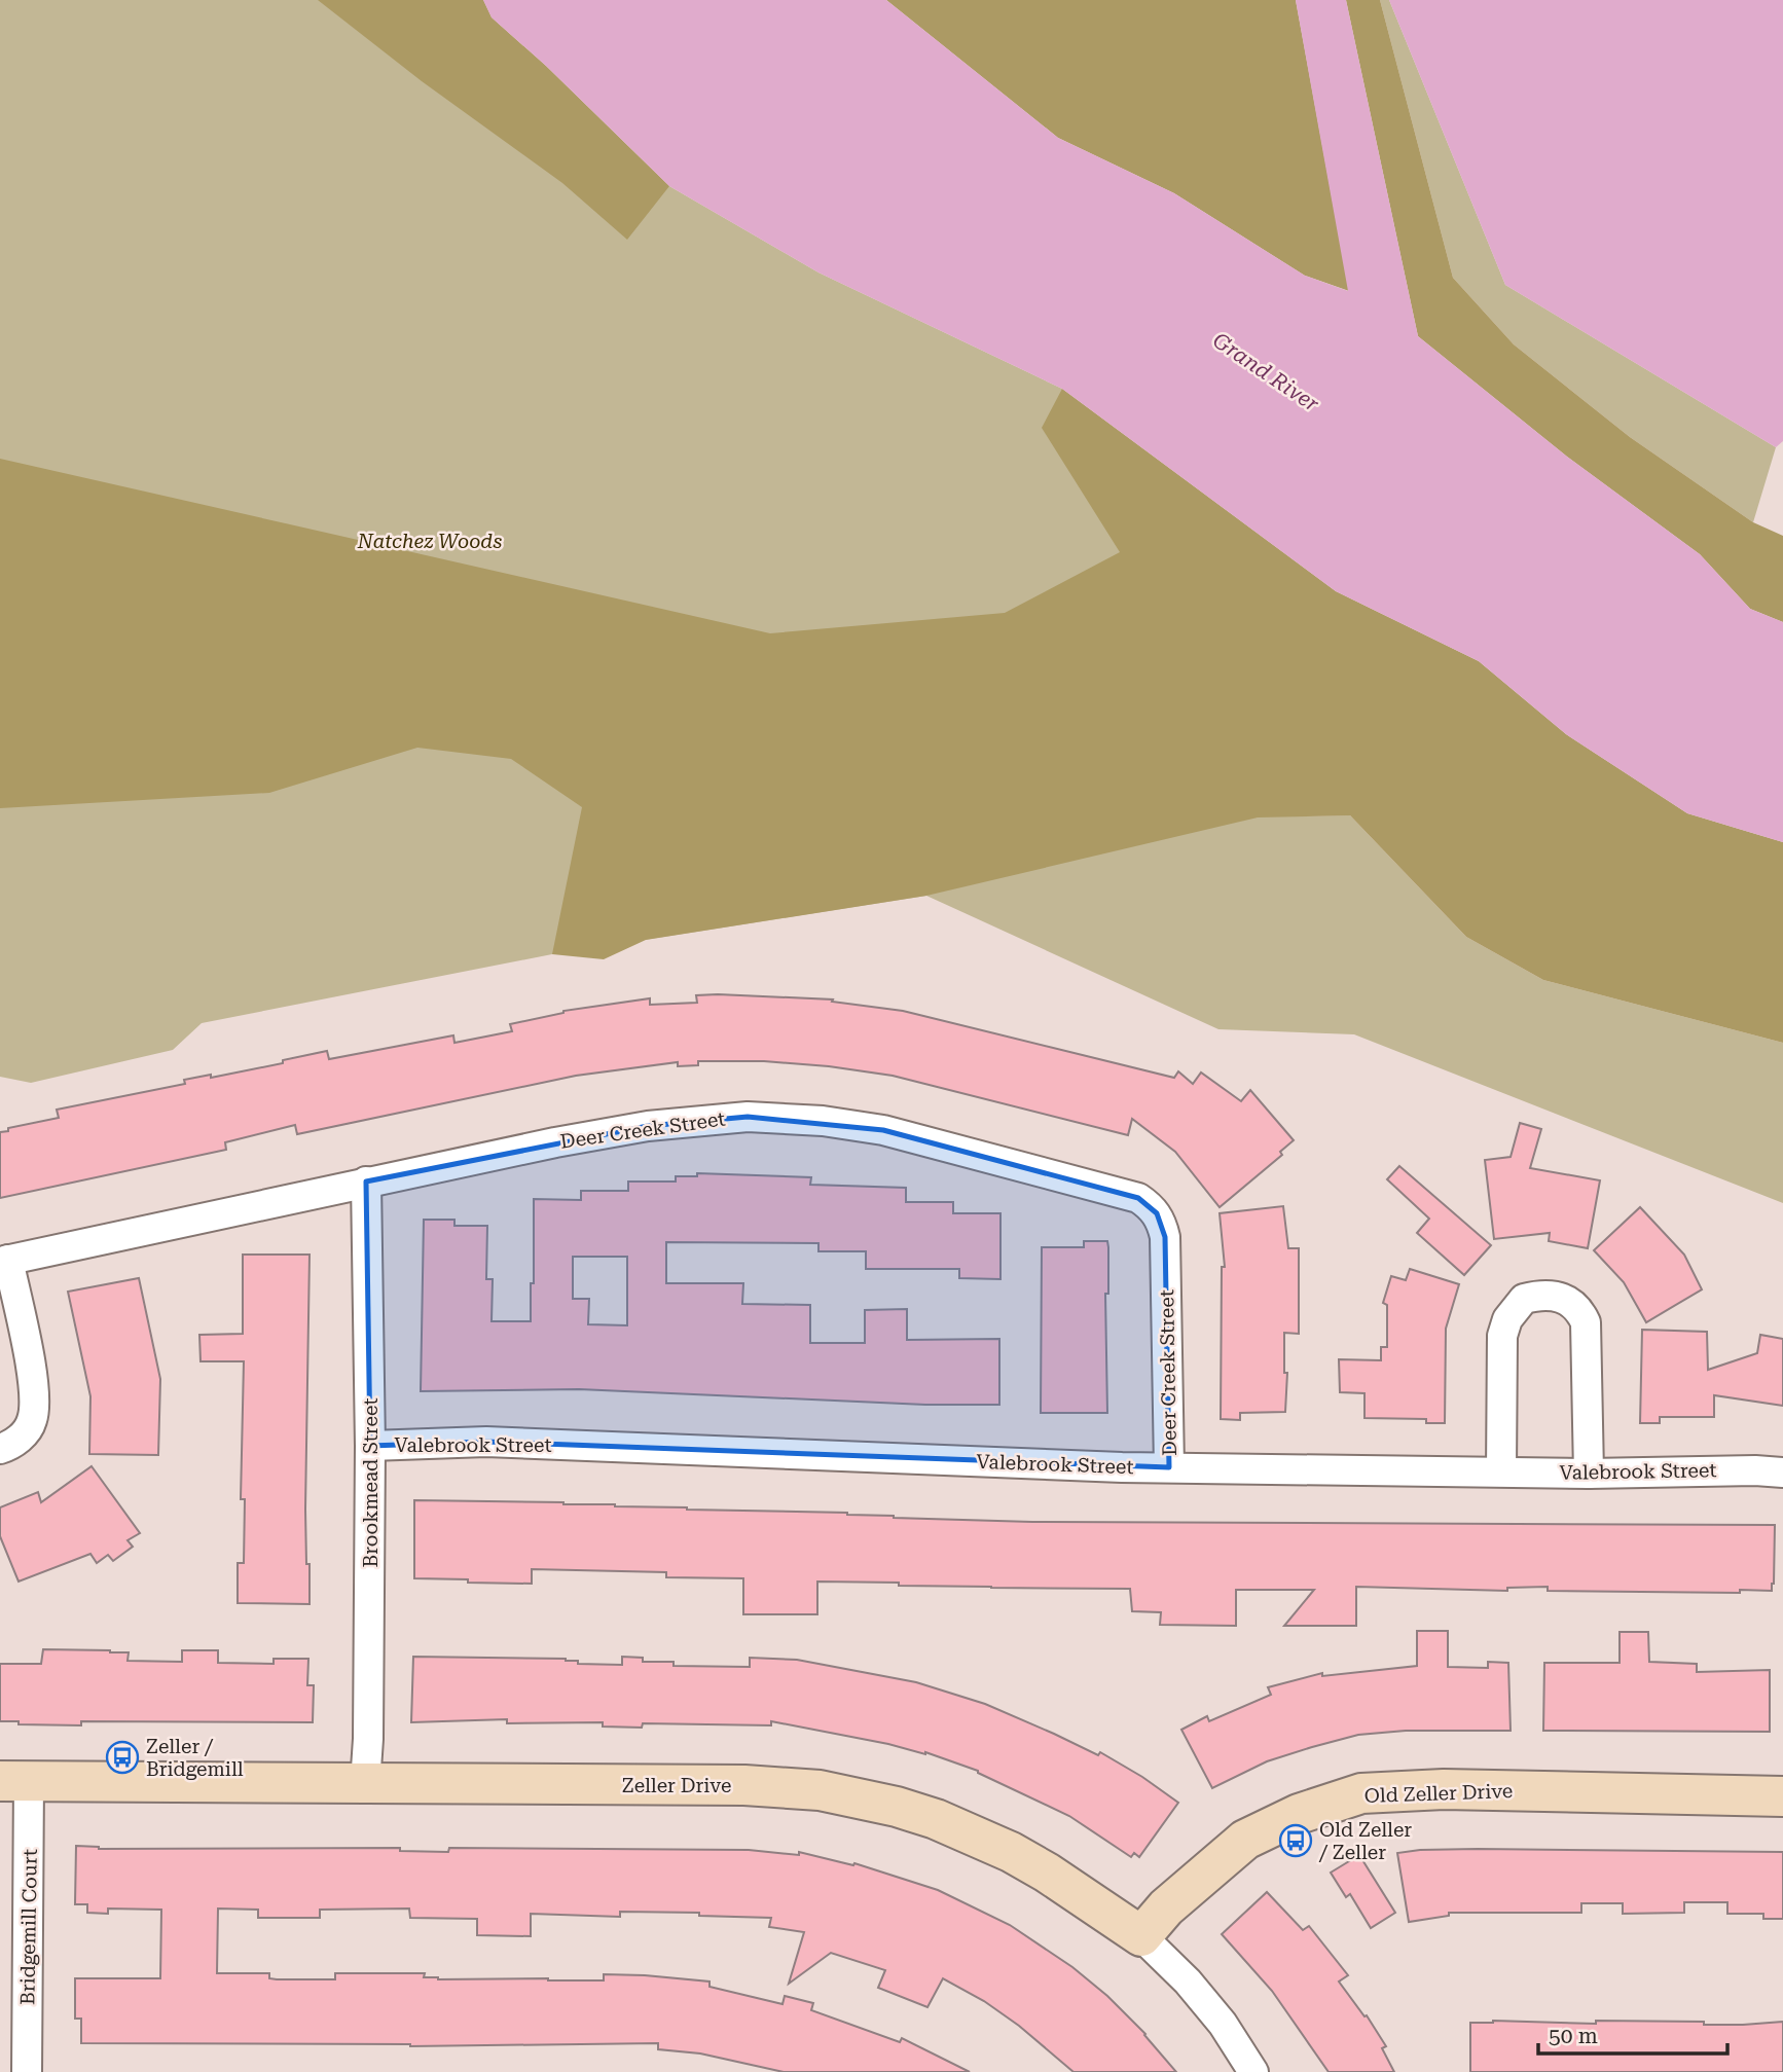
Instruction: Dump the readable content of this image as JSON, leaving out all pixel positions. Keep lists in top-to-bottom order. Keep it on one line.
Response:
{"streets":{"street":["Deer Creek Street","Valebrook Street","Brookmead Street","Zeller Drive","Old Zeller Drive","Bridgemill Court"]},"crossings":[["Deer Creek Street","Valebrook Street"],["Deer Creek Street","Brookmead Street"],["Valebrook Street","Brookmead Street"],["Brookmead Street","Zeller Drive"],["Zeller Drive","Old Zeller Drive"],["Zeller Drive","Bridgemill Court"]],"water":["Grand River"],"parks":["Natchez Woods"],"places":{"bus stop":["Zeller / Bridgemill","Old Zeller / Zeller"]},"scale_bar":"50 m"}
